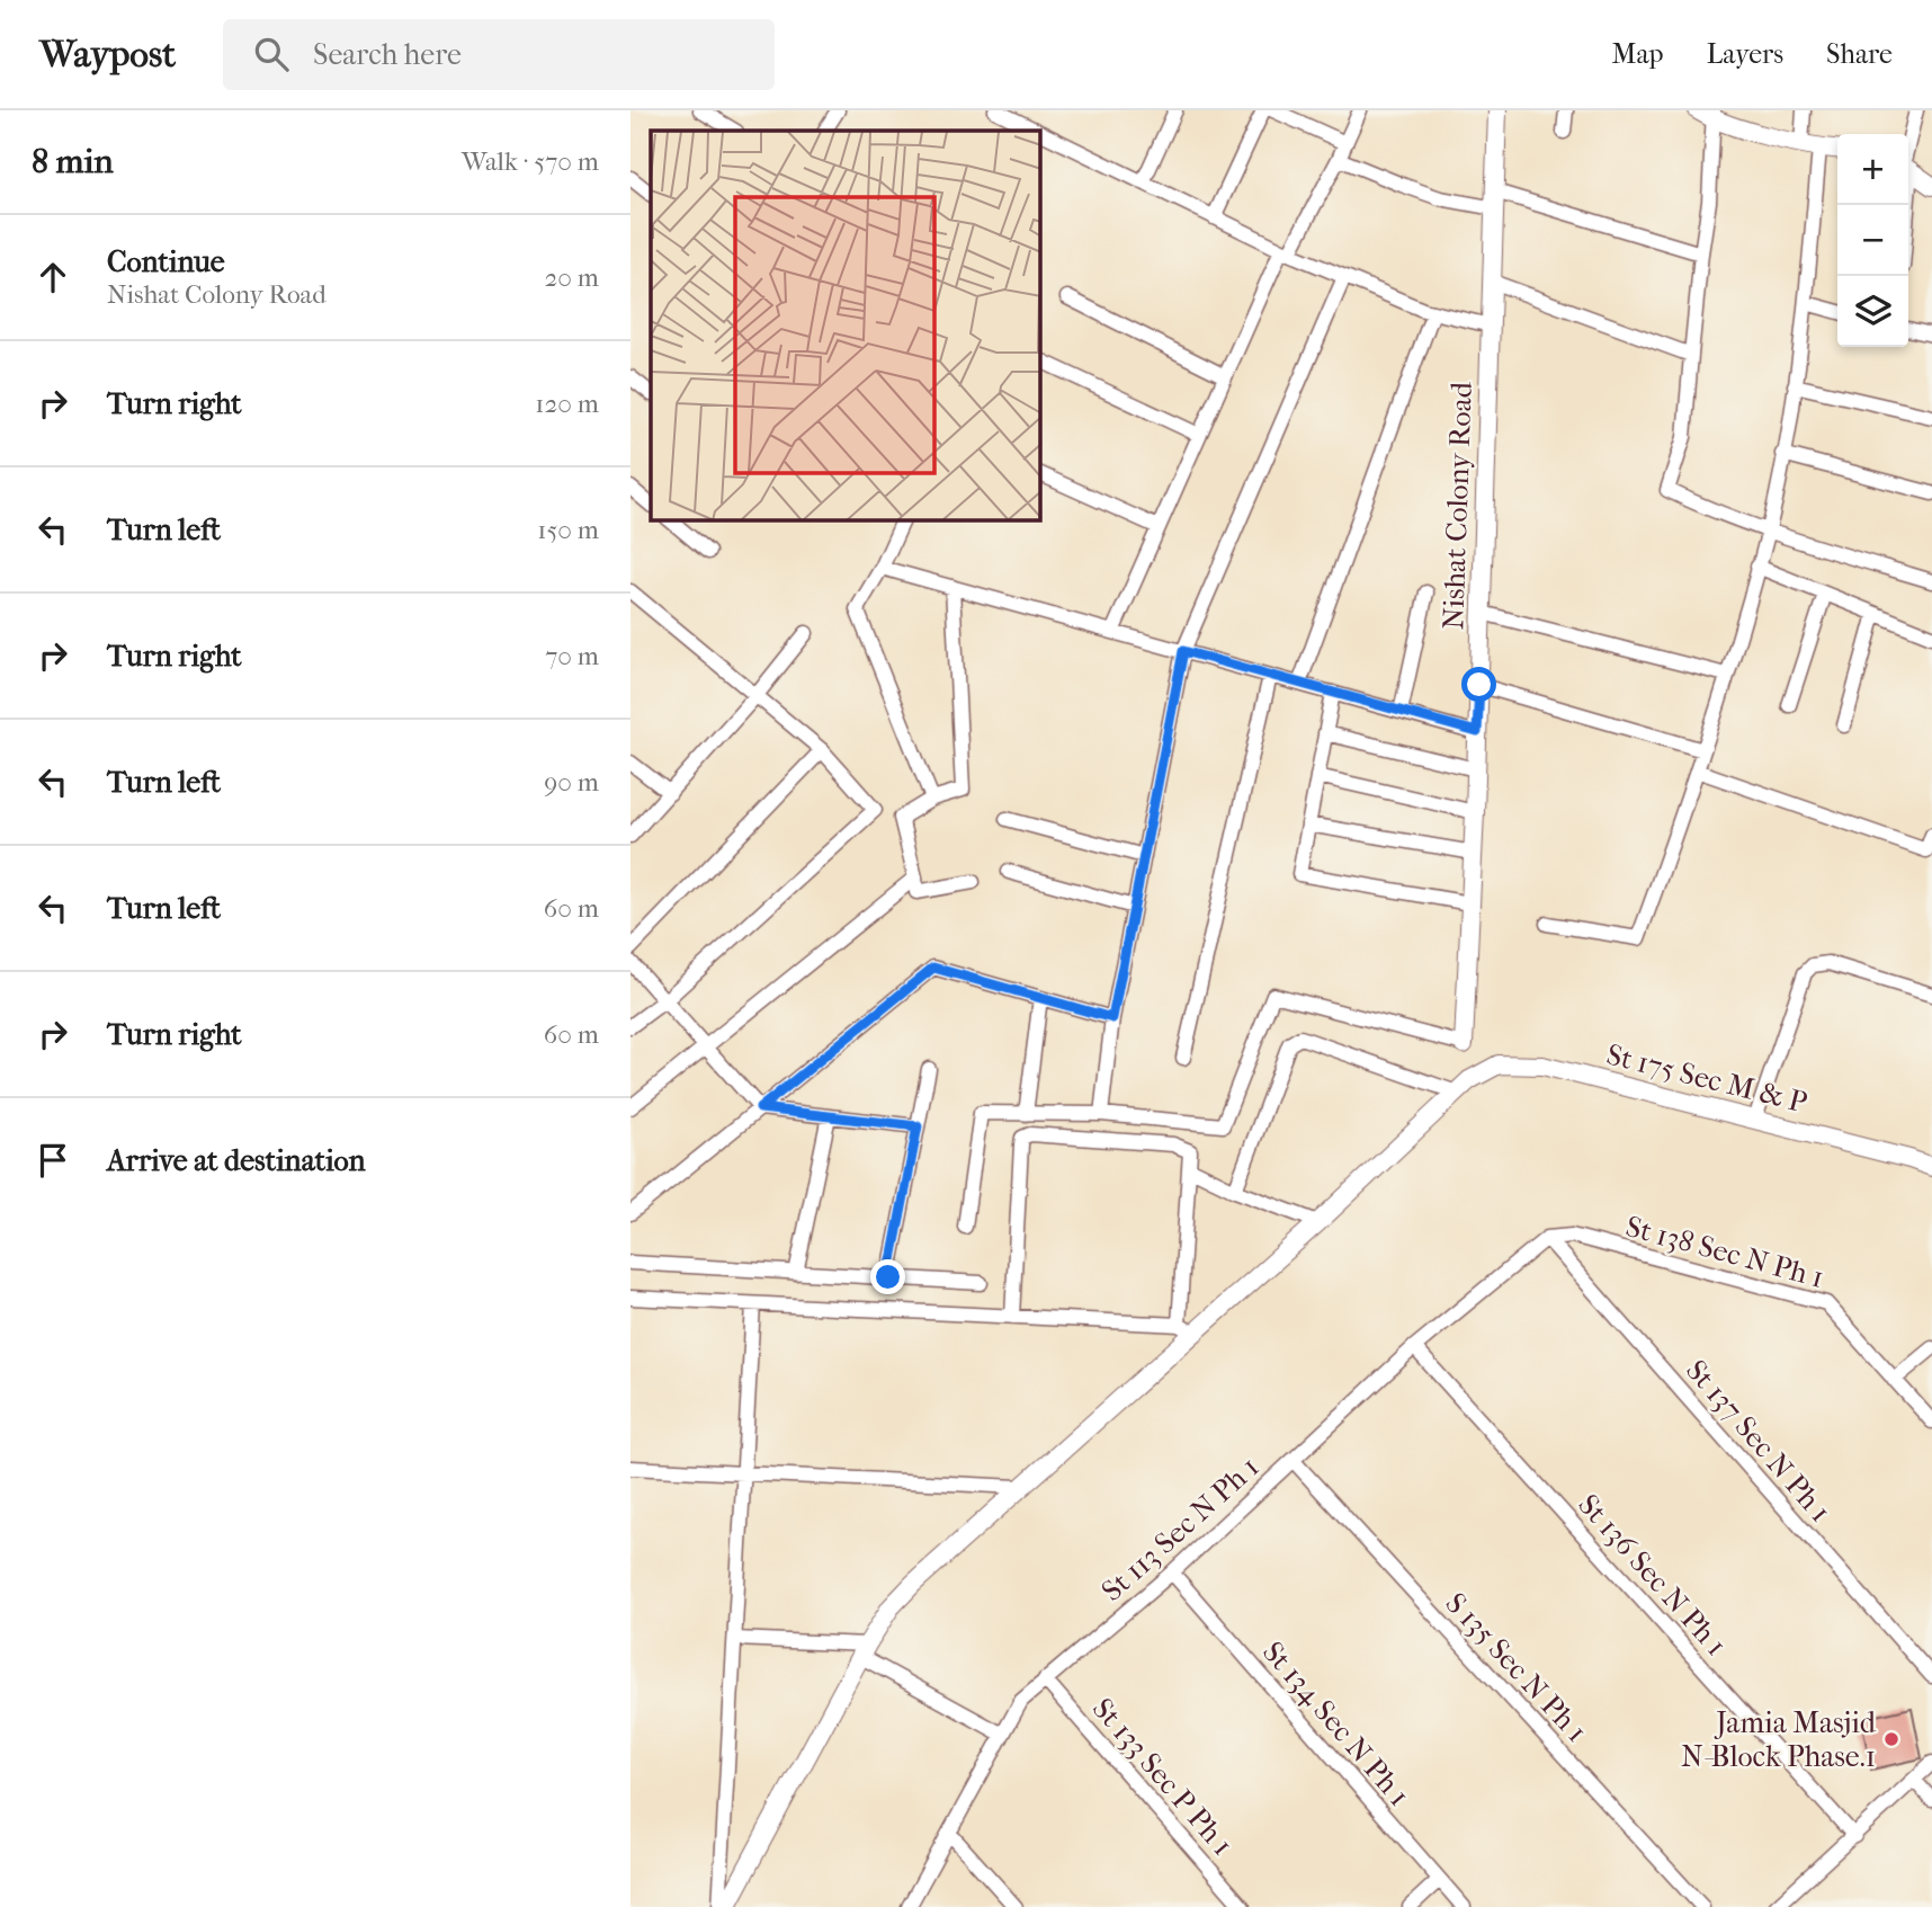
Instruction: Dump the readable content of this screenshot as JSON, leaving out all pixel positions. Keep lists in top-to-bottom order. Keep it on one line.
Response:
{"streets":{"street":["Nishat Colony Road","St 175 Sec M & P","St 138 Sec N Ph 1","St 137 Sec N Ph 1","St 113 Sec N Ph 1","St 136 Sec N Ph 1","S 135 Sec N Ph 1","St 134 Sec N Ph 1","St 133 Sec P Ph 1"]},"crossings":[["St 138 Sec N Ph 1","St 137 Sec N Ph 1"],["St 138 Sec N Ph 1","St 113 Sec N Ph 1"],["St 137 Sec N Ph 1","St 113 Sec N Ph 1"],["St 113 Sec N Ph 1","St 136 Sec N Ph 1"],["St 113 Sec N Ph 1","S 135 Sec N Ph 1"],["St 113 Sec N Ph 1","St 134 Sec N Ph 1"],["St 113 Sec N Ph 1","St 133 Sec P Ph 1"]],"places":["Jamia Masjid N-Block Phase.1"],"page":{"header":"Waypost","search":"Search here","nav":["Map","Layers","Share"],"heading":["8 min","Walk · 570 m"],"map_buttons":["+","−"],"list":[["Continue","Nishat Colony Road","20 m"],["Turn right","120 m"],["Turn left","150 m"],["Turn right","70 m"],["Turn left","90 m"],["Turn left","60 m"],["Turn right","60 m"],"Arrive at destination"]}}
